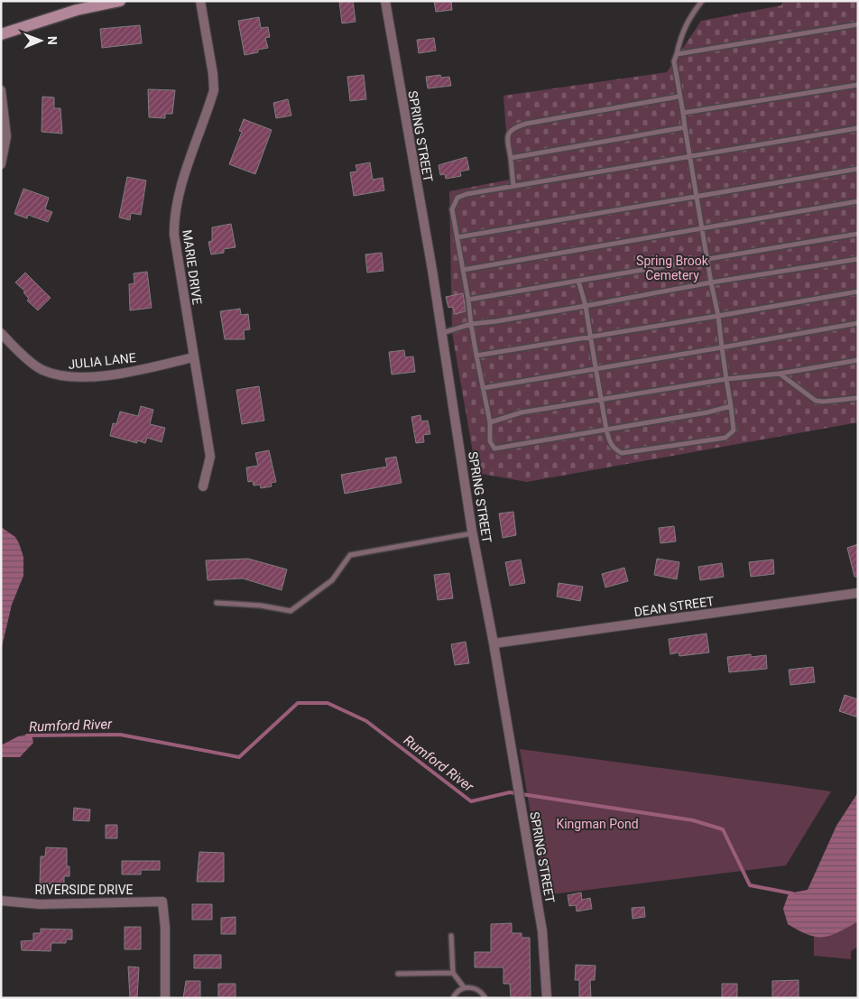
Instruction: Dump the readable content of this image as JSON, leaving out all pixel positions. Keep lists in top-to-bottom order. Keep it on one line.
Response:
{"streets":{"street":["SPRING STREET","MARIE DRIVE","JULIA LANE","DEAN STREET","RIVERSIDE DRIVE"]},"crossings":[["SPRING STREET","DEAN STREET"],["MARIE DRIVE","JULIA LANE"]],"water":["Rumford River"],"parks":["Spring Brook Cemetery","Kingman Pond"],"north":"right"}
